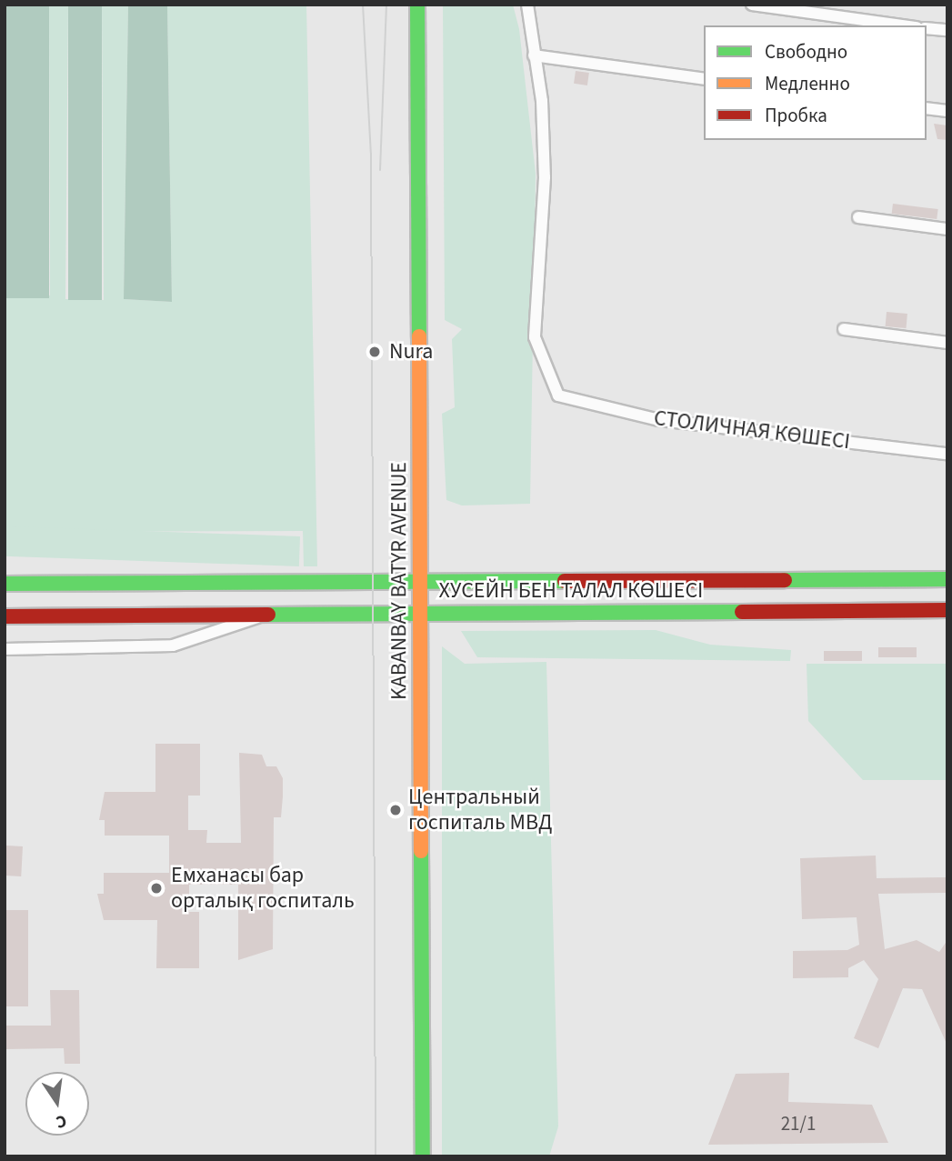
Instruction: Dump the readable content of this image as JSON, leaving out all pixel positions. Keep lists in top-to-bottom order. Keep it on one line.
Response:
{"streets":{"street":["СТОЛИЧНАЯ КӨШЕСІ","KABANBAY BATYR AVENUE","ХУСЕЙН БЕН ТАЛАЛ КӨШЕСІ"]},"crossings":[["KABANBAY BATYR AVENUE","ХУСЕЙН БЕН ТАЛАЛ КӨШЕСІ"]],"places":["Nura","Центральный госпиталь МВД","Емханасы бар орталық госпиталь"],"house_numbers":["21/1"],"legend":["Свободно","Медленно","Пробка"],"north":"bottom"}
